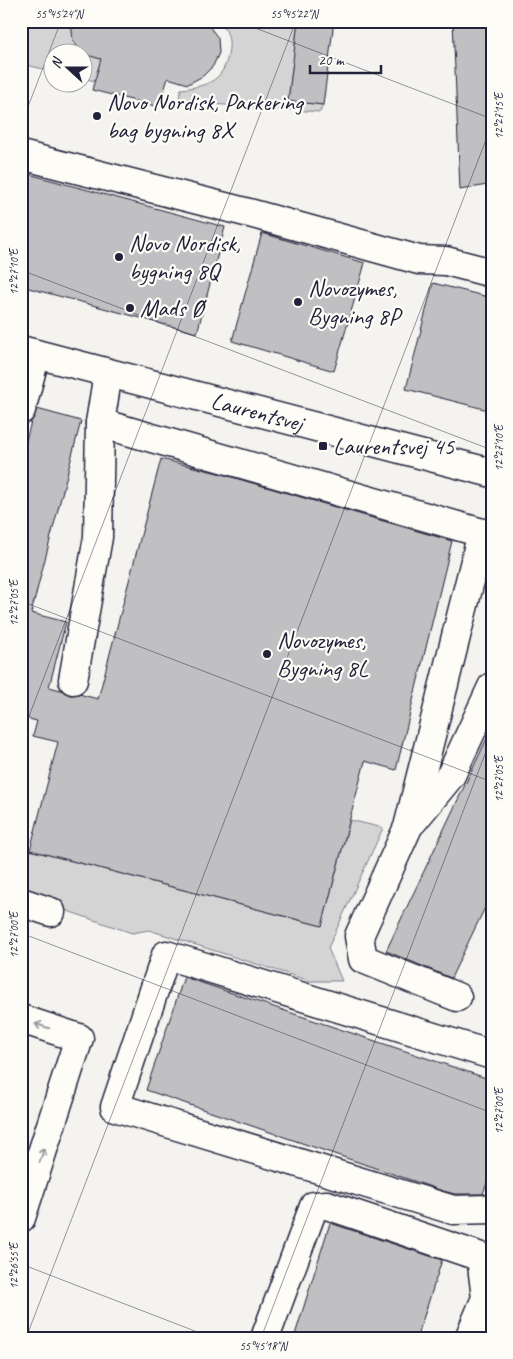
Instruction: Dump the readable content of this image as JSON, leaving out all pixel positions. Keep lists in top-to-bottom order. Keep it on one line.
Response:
{"streets":{"street":["Laurentsvej"]},"places":{"other":["Novo Nordisk, Parkering bag bygning 8X","Novo Nordisk, bygning 8Q","Novozymes, Bygning 8P","Mads Ø","Novozymes, Bygning 8L"],"transit":["Laurentsvej 45"]},"scale_bar":"20 m","north":"left","coordinates":["55°45'24\"N","55°45'22\"N","12°27'15\"E","12°27'10\"E","12°27'05\"E","12°27'00\"E","12°26'55\"E","55°45'18\"N"]}
